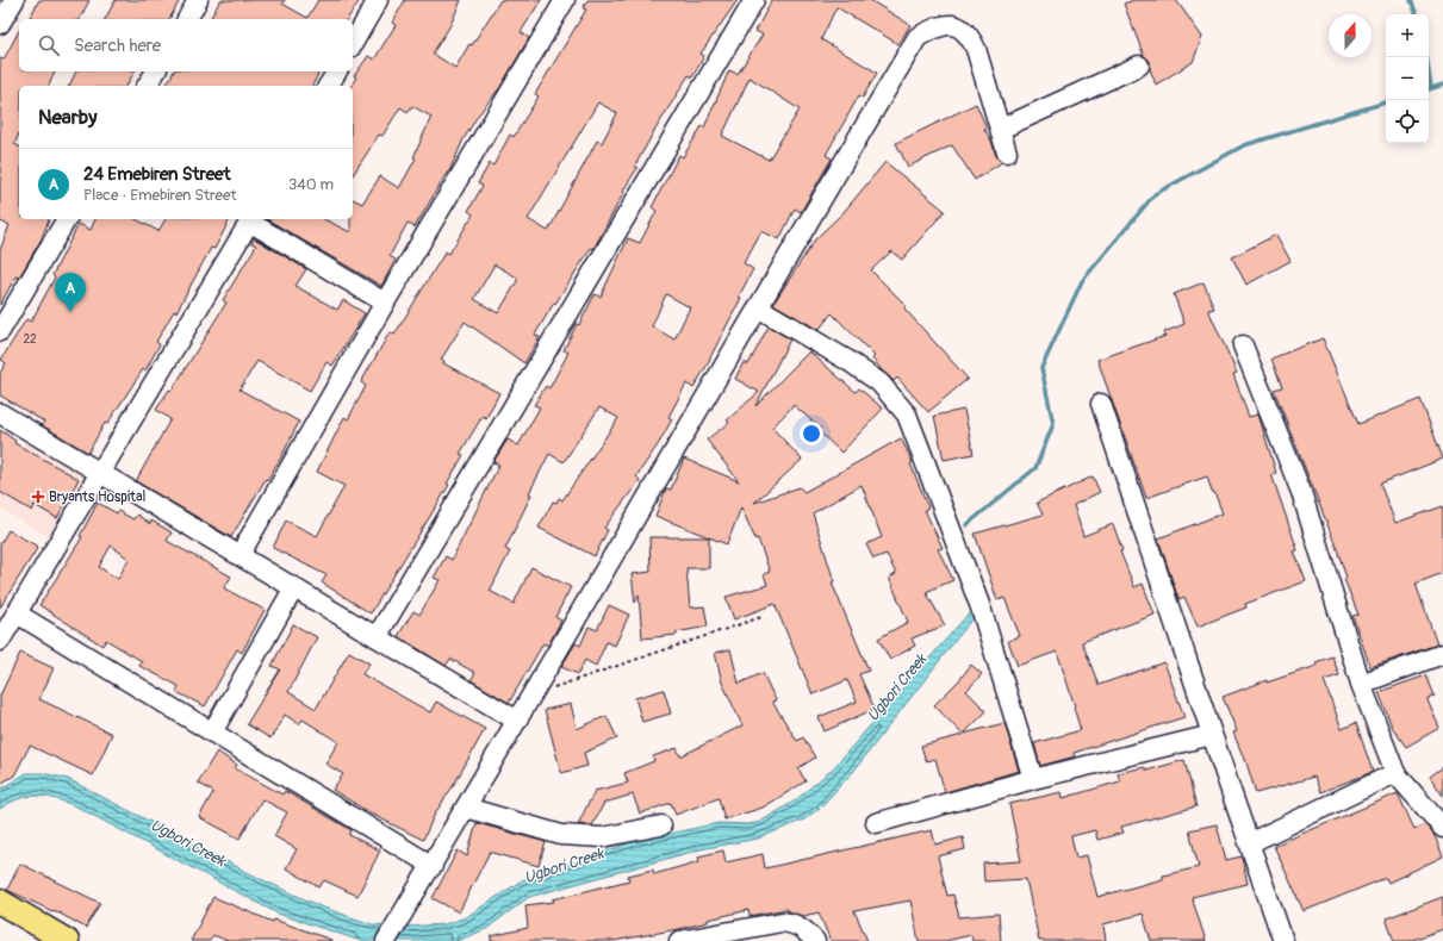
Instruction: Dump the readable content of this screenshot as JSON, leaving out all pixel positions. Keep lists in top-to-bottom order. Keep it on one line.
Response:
{"water":["Ugbori Creek"],"places":{"health":["Bryants Hospital"]},"house_numbers":["22"],"north":"top","page":{"map_buttons":["+","−"],"search":"Search here","heading":"Nearby","list":[{"mark":"A","name":"24 Emebiren Street","note":"Place · Emebiren Street","value":"340 m"}],"pins":"A"}}
